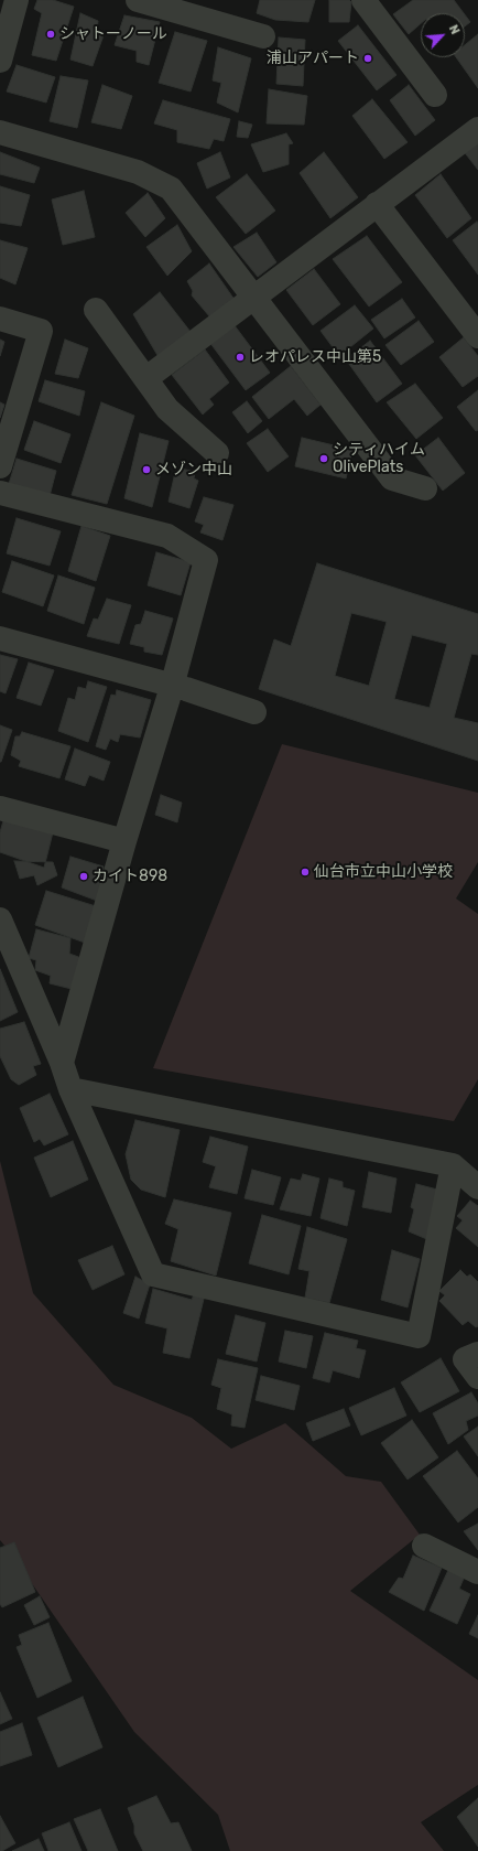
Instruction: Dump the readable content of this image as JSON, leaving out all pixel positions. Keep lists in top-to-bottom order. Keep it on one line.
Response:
{"places":["シャトーノール","浦山アパート","レオパレス中山第5","シティハイム OlivePlats","メゾン中山","仙台市立中山小学校","カイト898"],"north":"top right"}
